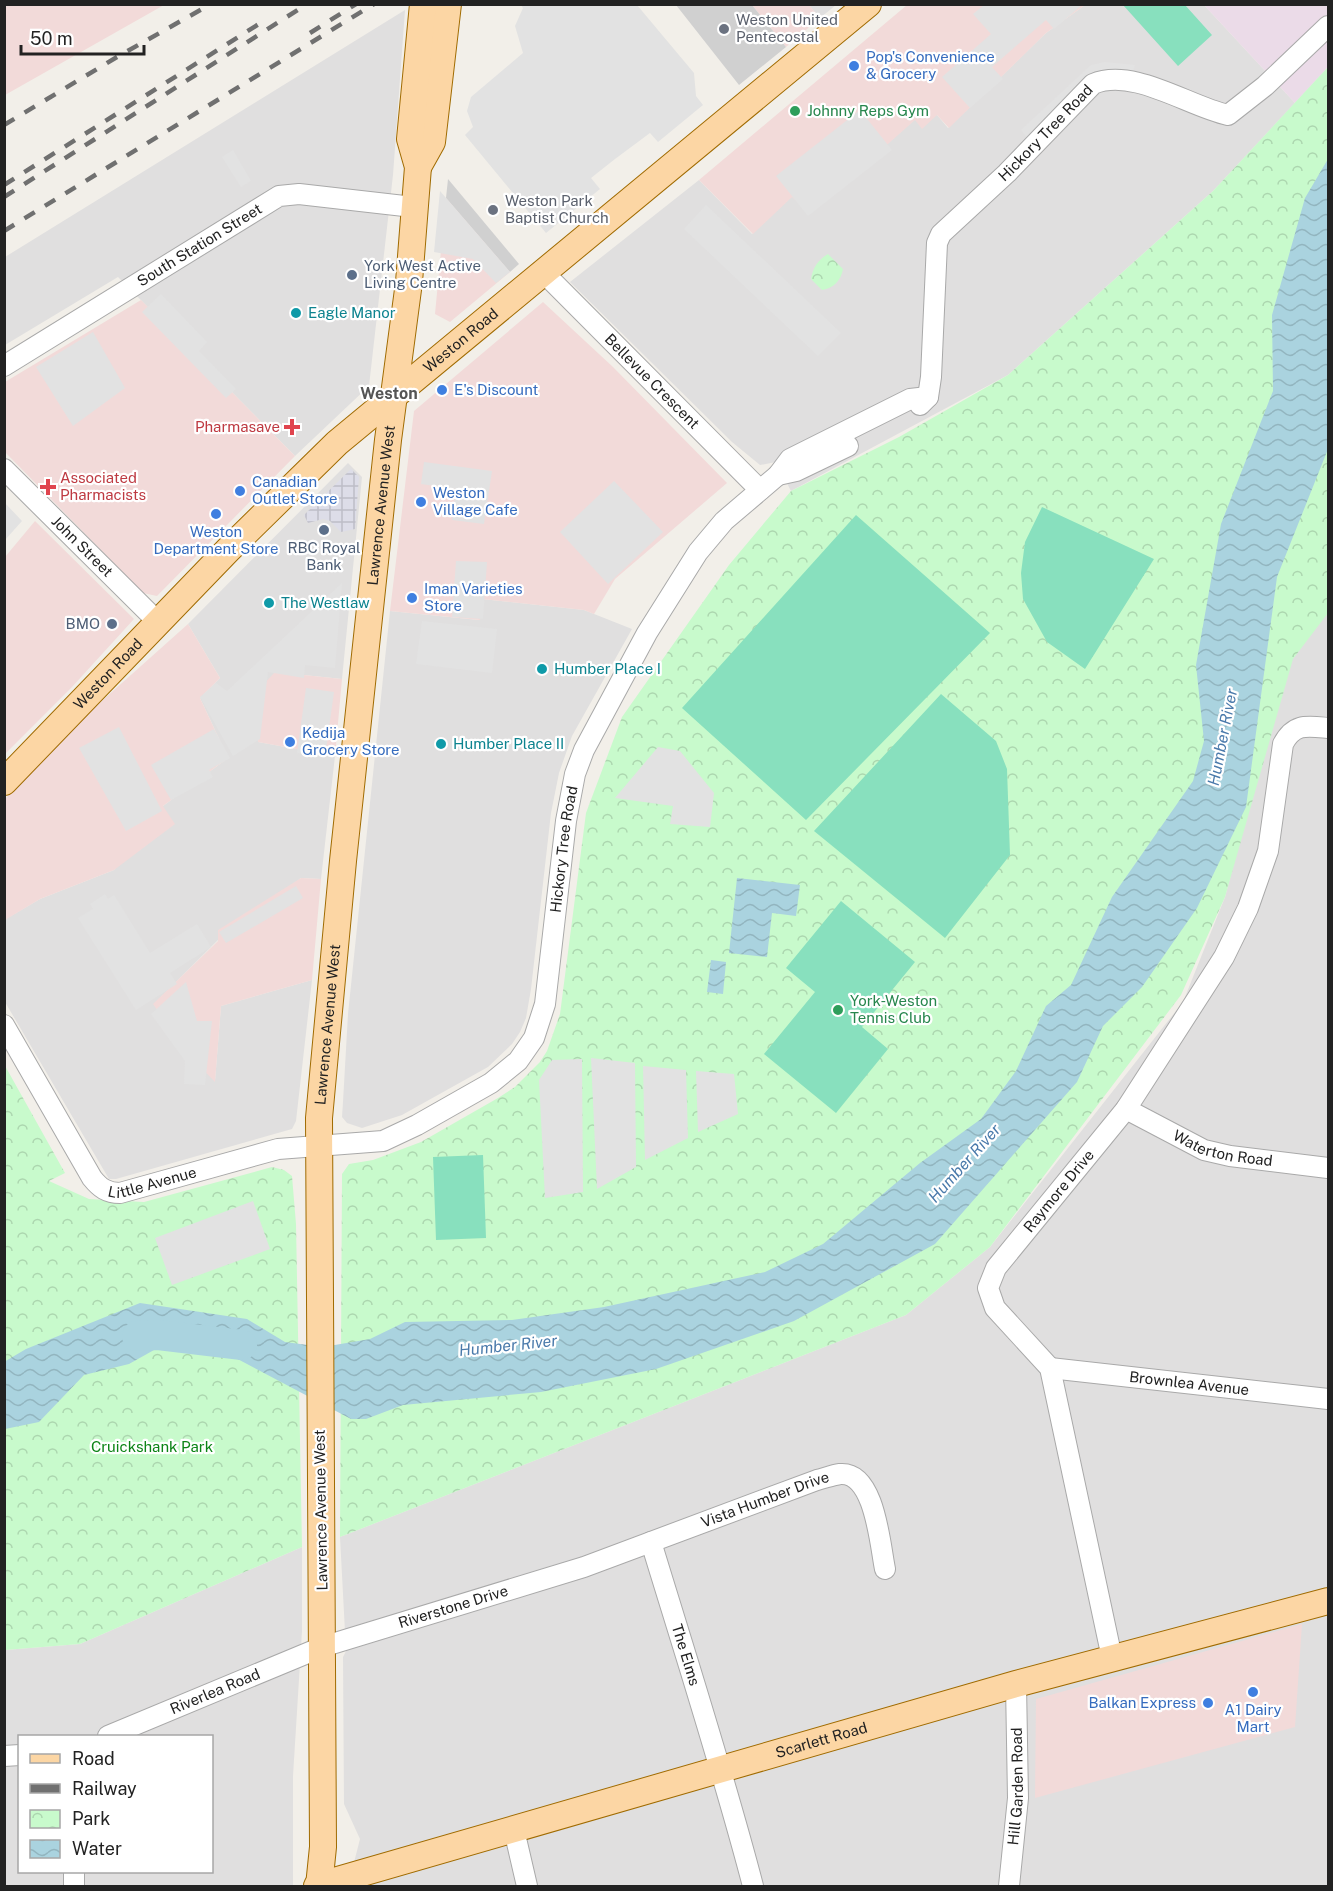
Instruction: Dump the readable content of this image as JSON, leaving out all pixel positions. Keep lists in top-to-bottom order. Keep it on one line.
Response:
{"streets":{"main road":["Weston Road","Lawrence Avenue West","Scarlett Road"],"street":["Hickory Tree Road","South Station Street","Bellevue Crescent","John Street","Waterton Road","Little Avenue","Raymore Drive","Brownlea Avenue","Vista Humber Drive","Riverstone Drive","The Elms","Riverlea Road","Hill Garden Road"]},"crossings":[["Hickory Tree Road","Bellevue Crescent"],["Hickory Tree Road","Lawrence Avenue West"],["Hickory Tree Road","Little Avenue"],["South Station Street","Lawrence Avenue West"],["Weston Road","Bellevue Crescent"],["Weston Road","Lawrence Avenue West"],["Weston Road","John Street"],["Lawrence Avenue West","Little Avenue"],["Lawrence Avenue West","Riverstone Drive"],["Lawrence Avenue West","Riverlea Road"],["Lawrence Avenue West","Scarlett Road"],["Waterton Road","Raymore Drive"],["Raymore Drive","Brownlea Avenue"],["Vista Humber Drive","Riverstone Drive"],["Vista Humber Drive","The Elms"],["Riverstone Drive","Riverlea Road"],["The Elms","Scarlett Road"],["Scarlett Road","Hill Garden Road"]],"districts":["Weston"],"water":["Humber River"],"parks":["Cruickshank Park"],"places":{"other":["Weston United Pentecostal","Pop's Convenience & Grocery","Johnny Reps Gym","Weston Park Baptist Church","York West Active Living Centre","Eagle Manor","E's Discount","Canadian Outlet Store","Weston Village Cafe","Weston Department Store","RBC Royal Bank","Iman Varieties Store","The Westlaw","BMO","Humber Place I","Kedija Grocery Store","Humber Place II","York-Weston Tennis Club","A1 Dairy Mart","Balkan Express"],"health":["Pharmasave","Associated Pharmacists"]},"legend":["Road","Railway","Park","Water"],"scale_bar":"50 m"}
